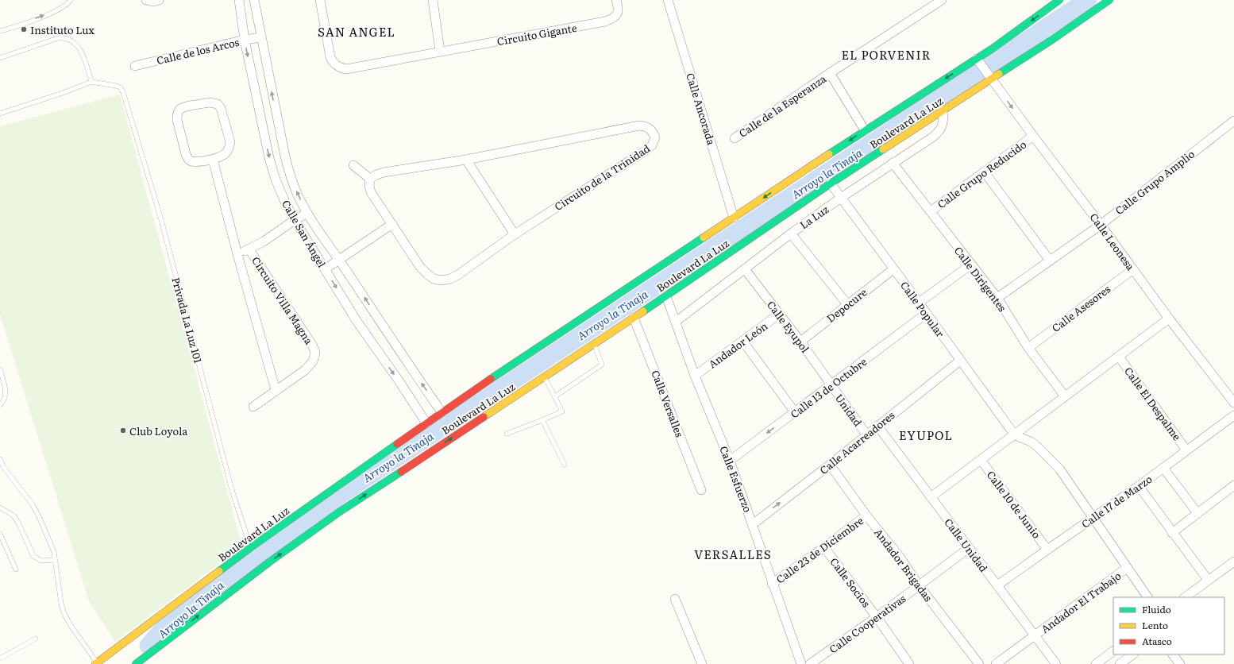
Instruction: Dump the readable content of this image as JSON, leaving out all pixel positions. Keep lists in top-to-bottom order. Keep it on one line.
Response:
{"streets":{"main road":["Boulevard La Luz"],"street":["Circuito Gigante","Calle de los Arcos","Calle de la Esperanza","Calle Ancorada","Calle Grupo Reducido","Circuito de la Trinidad","Calle Grupo Amplio","La Luz","Calle San Ángel","Calle Leonesa","Calle Dirigentes","Circuito Villa Magna","Depocure","Calle Asesores","Calle Popular","Calle Eyupol","Andador León","Calle 13 de Octubre","Calle Versalles","Calle El Despalme","Unidad","Calle Acarreadores","Calle Esfuerzo","Calle 17 de Marzo","Calle 10 de Junio","Calle Unidad","Calle 23 de Diciembre","Andador Brigadas","Calle Socios","Andador El Trabajo","Calle Cooperativas"],"lane":["Privada La Luz 101"]},"crossings":[["Calle de los Arcos","Calle San Ángel"],["Calle Ancorada","Boulevard La Luz"],["Boulevard La Luz","La Luz"],["Boulevard La Luz","Calle San Ángel"],["Boulevard La Luz","Calle Leonesa"],["Boulevard La Luz","Calle Popular"],["Boulevard La Luz","Privada La Luz 101"],["Boulevard La Luz","Calle Versalles"],["Boulevard La Luz","Calle Esfuerzo"],["Calle Grupo Reducido","Calle Leonesa"],["Calle Grupo Reducido","Calle Dirigentes"],["Calle Grupo Amplio","Calle Leonesa"],["Calle Grupo Amplio","Calle Dirigentes"],["La Luz","Calle Dirigentes"],["La Luz","Calle Popular"],["La Luz","Calle Eyupol"],["La Luz","Calle Esfuerzo"],["Calle San Ángel","Circuito Villa Magna"],["Calle Leonesa","Calle Asesores"],["Calle Dirigentes","Calle Asesores"],["Depocure","Calle Popular"],["Depocure","Calle Eyupol"],["Calle Popular","Calle 13 de Octubre"],["Calle Popular","Calle Acarreadores"],["Calle Eyupol","Andador León"],["Calle Eyupol","Calle 13 de Octubre"],["Calle Eyupol","Unidad"],["Andador León","Calle Esfuerzo"],["Calle 13 de Octubre","Unidad"],["Calle 13 de Octubre","Calle Esfuerzo"],["Calle El Despalme","Calle 17 de Marzo"],["Unidad","Calle Acarreadores"],["Calle Acarreadores","Calle Esfuerzo"],["Calle Acarreadores","Calle Unidad"],["Calle Acarreadores","Andador Brigadas"],["Calle Esfuerzo","Calle 23 de Diciembre"],["Calle 17 de Marzo","Calle 10 de Junio"],["Calle 17 de Marzo","Calle Unidad"],["Calle Unidad","Andador El Trabajo"],["Calle Unidad","Calle Cooperativas"],["Calle 23 de Diciembre","Andador Brigadas"],["Calle 23 de Diciembre","Calle Socios"],["Andador Brigadas","Calle Cooperativas"],["Calle Socios","Calle Cooperativas"]],"one_way":["Calle Acarreadores"],"districts":["SAN ANGEL","EL PORVENIR","EYUPOL","VERSALLES"],"water":["Arroyo la Tinaja"],"places":["Instituto Lux","Club Loyola"],"legend":["Fluido","Lento","Atasco"]}
